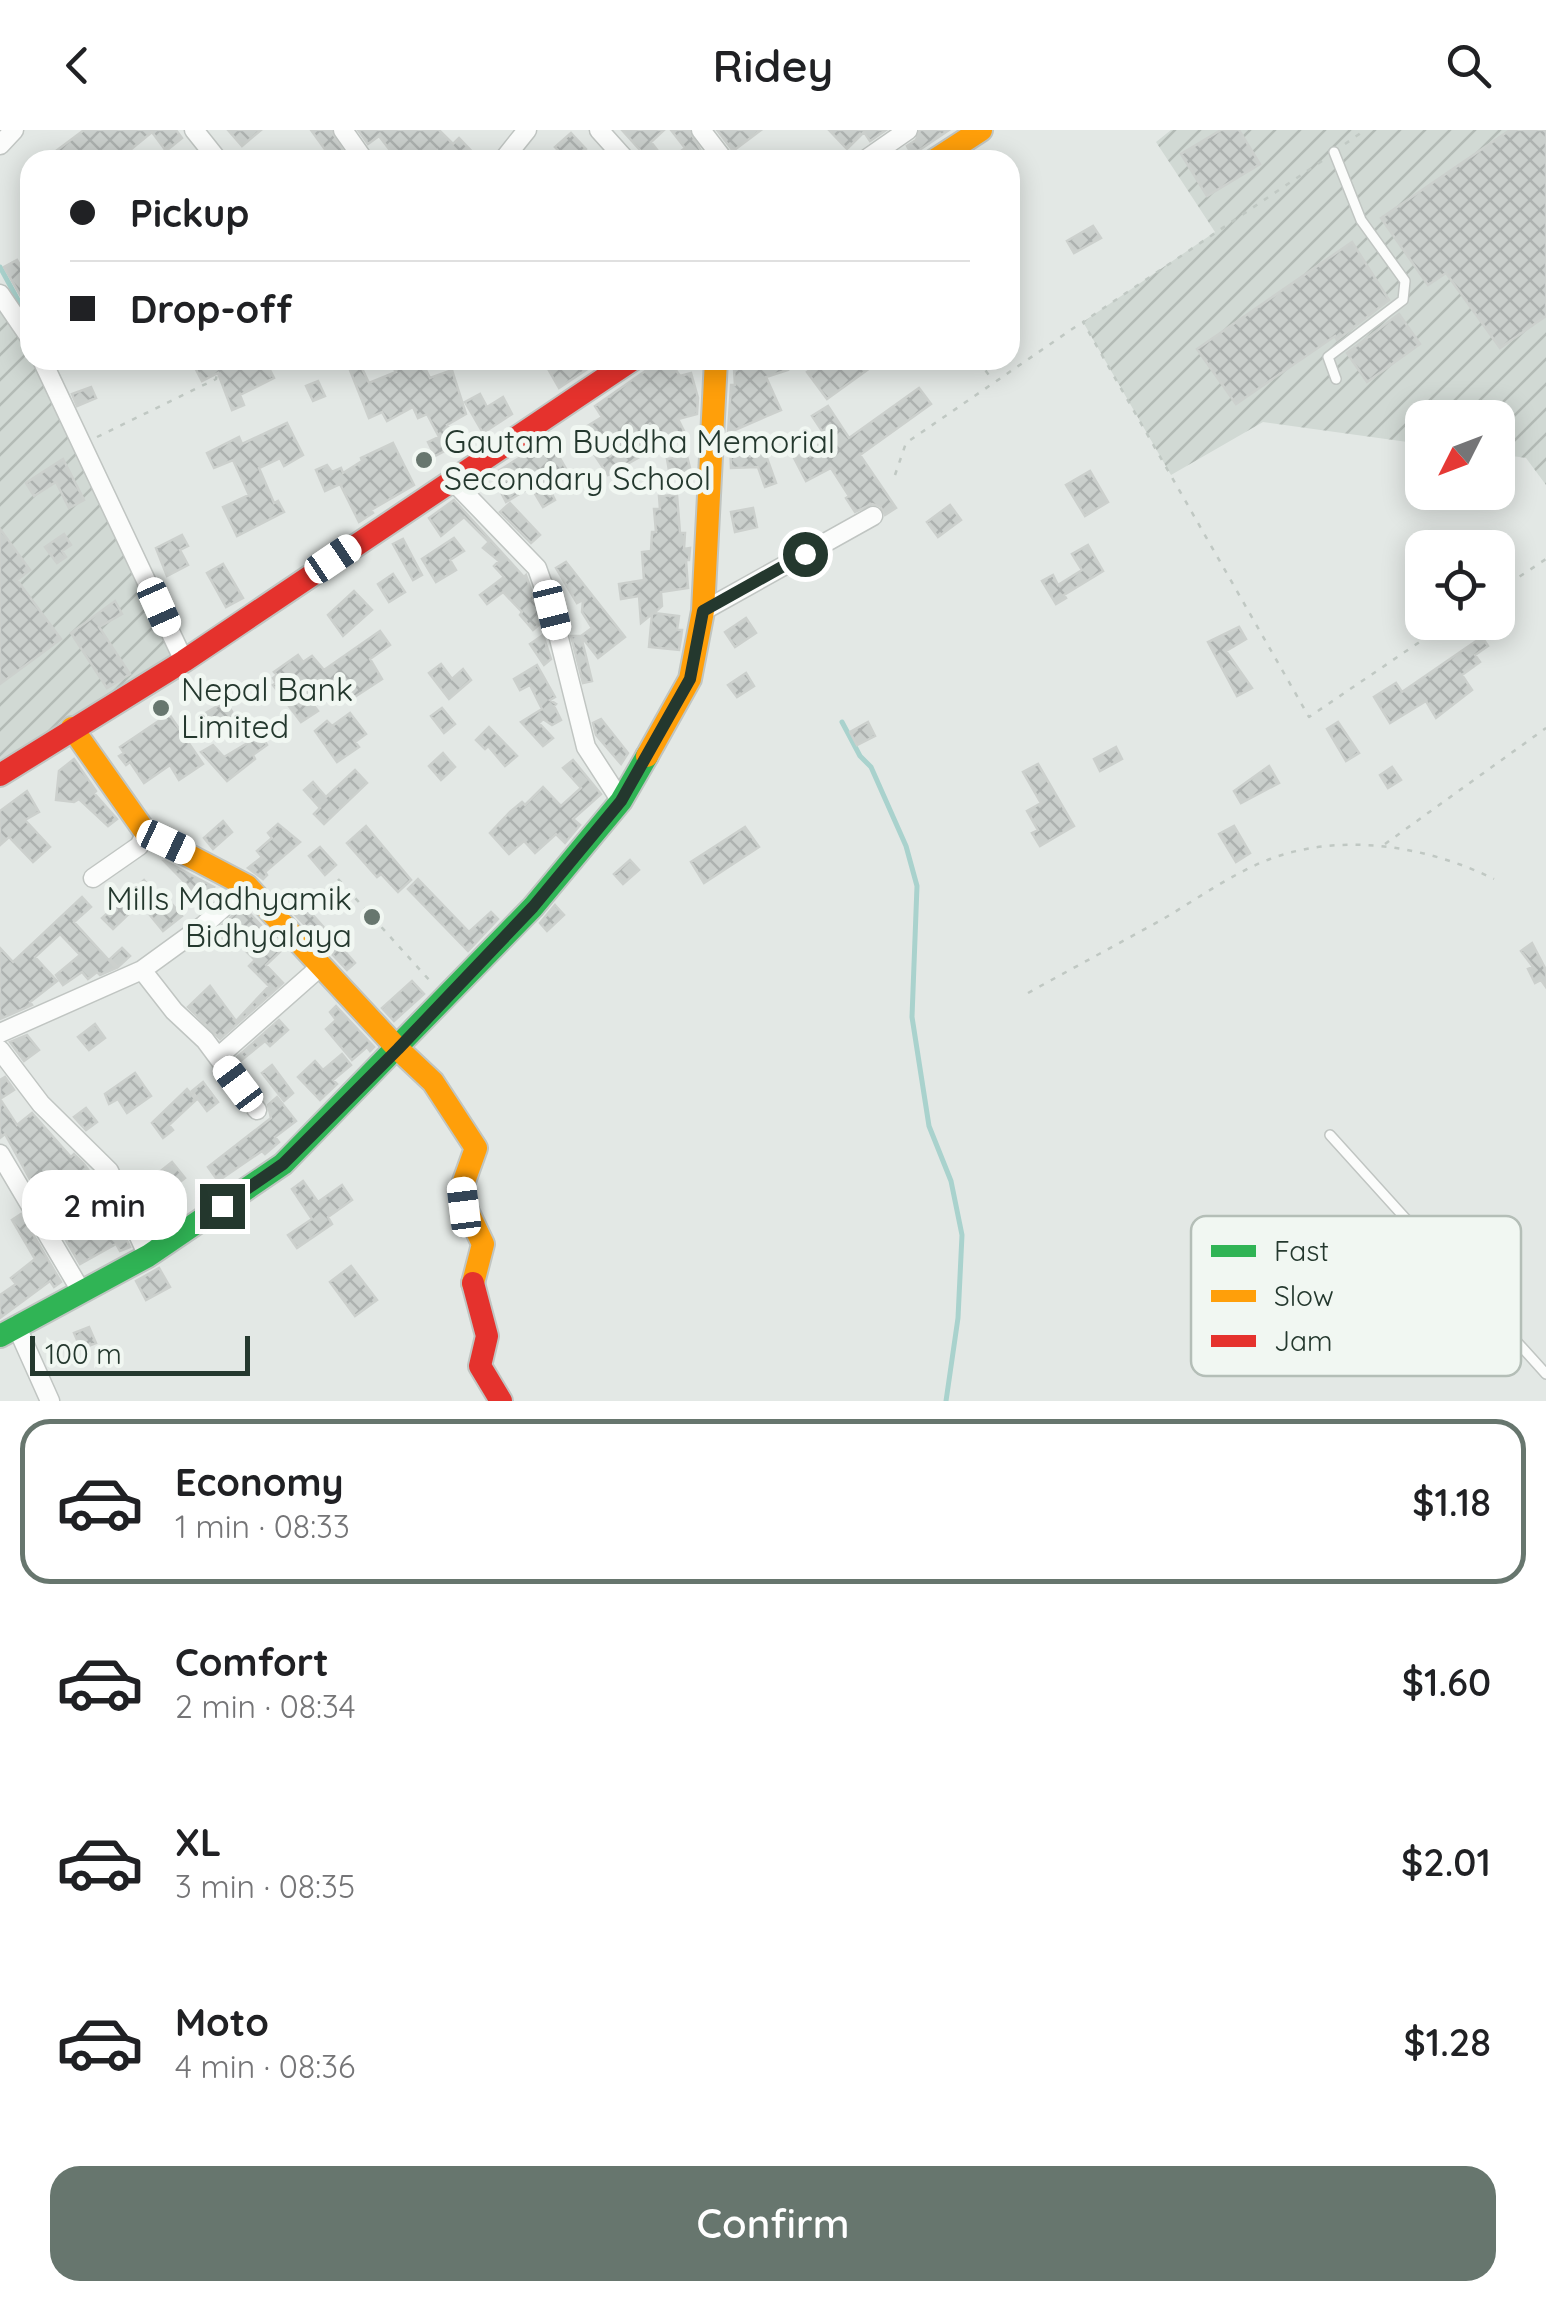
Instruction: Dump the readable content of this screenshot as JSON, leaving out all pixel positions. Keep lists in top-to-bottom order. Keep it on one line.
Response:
{"places":["Gautam Buddha Memorial Secondary School","Nepal Bank Limited","Mills Madhyamik Bidhyalaya"],"legend":["Fast","Slow","Jam"],"scale_bar":"100 m","north":"bottom left","page":{"header":"Ridey","banner":["Pickup","Drop-off"],"bubble":"2 min","scale":"100 m","list":[{"name":"Economy","note":"1 min · 08:33","value":"$1.18"},{"name":"Comfort","note":"2 min · 08:34","value":"$1.60"},{"name":"XL","note":"3 min · 08:35","value":"$2.01"},{"name":"Moto","note":"4 min · 08:36","value":"$1.28"}],"buttons":"Confirm"}}
